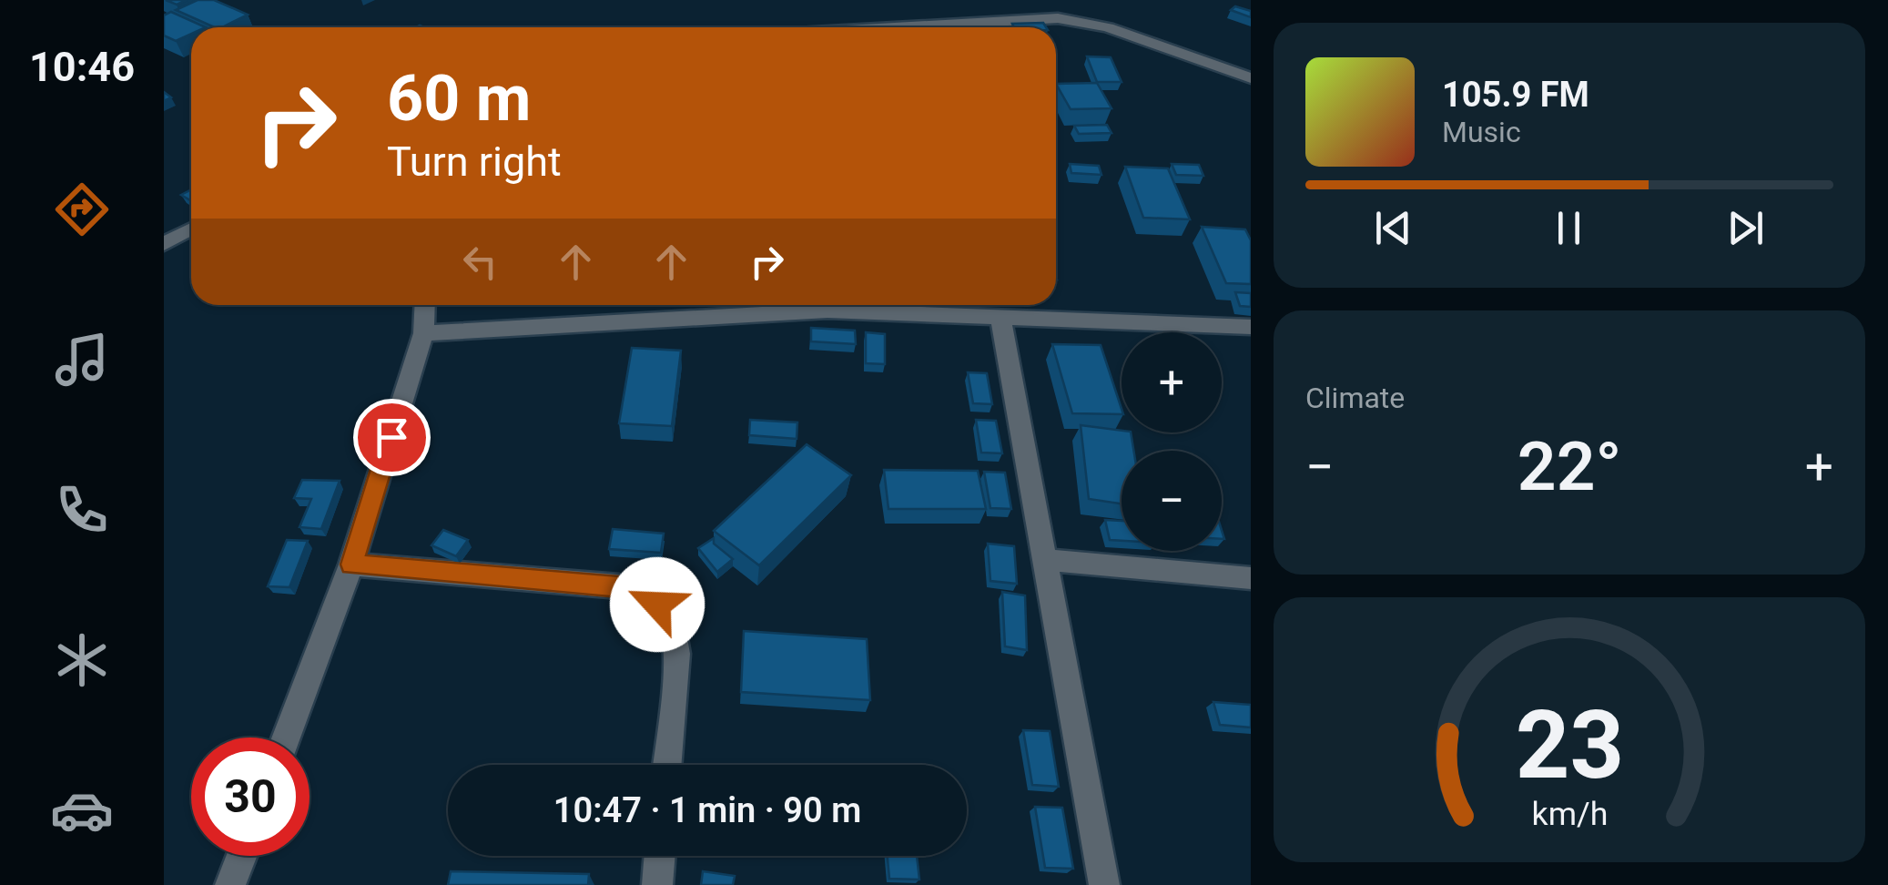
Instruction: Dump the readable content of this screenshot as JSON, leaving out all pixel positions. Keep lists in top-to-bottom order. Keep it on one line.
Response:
{"page":{"tabs":"10:46","turn":["60 m","Turn right"],"song":["105.9 FM","Music"],"tile":"Climate","map_buttons":["+","−"],"heat":["−","22°","+"],"limit":"30","trip":"10:47 · 1 min · 90 m","gauge":["23","km/h"]}}
